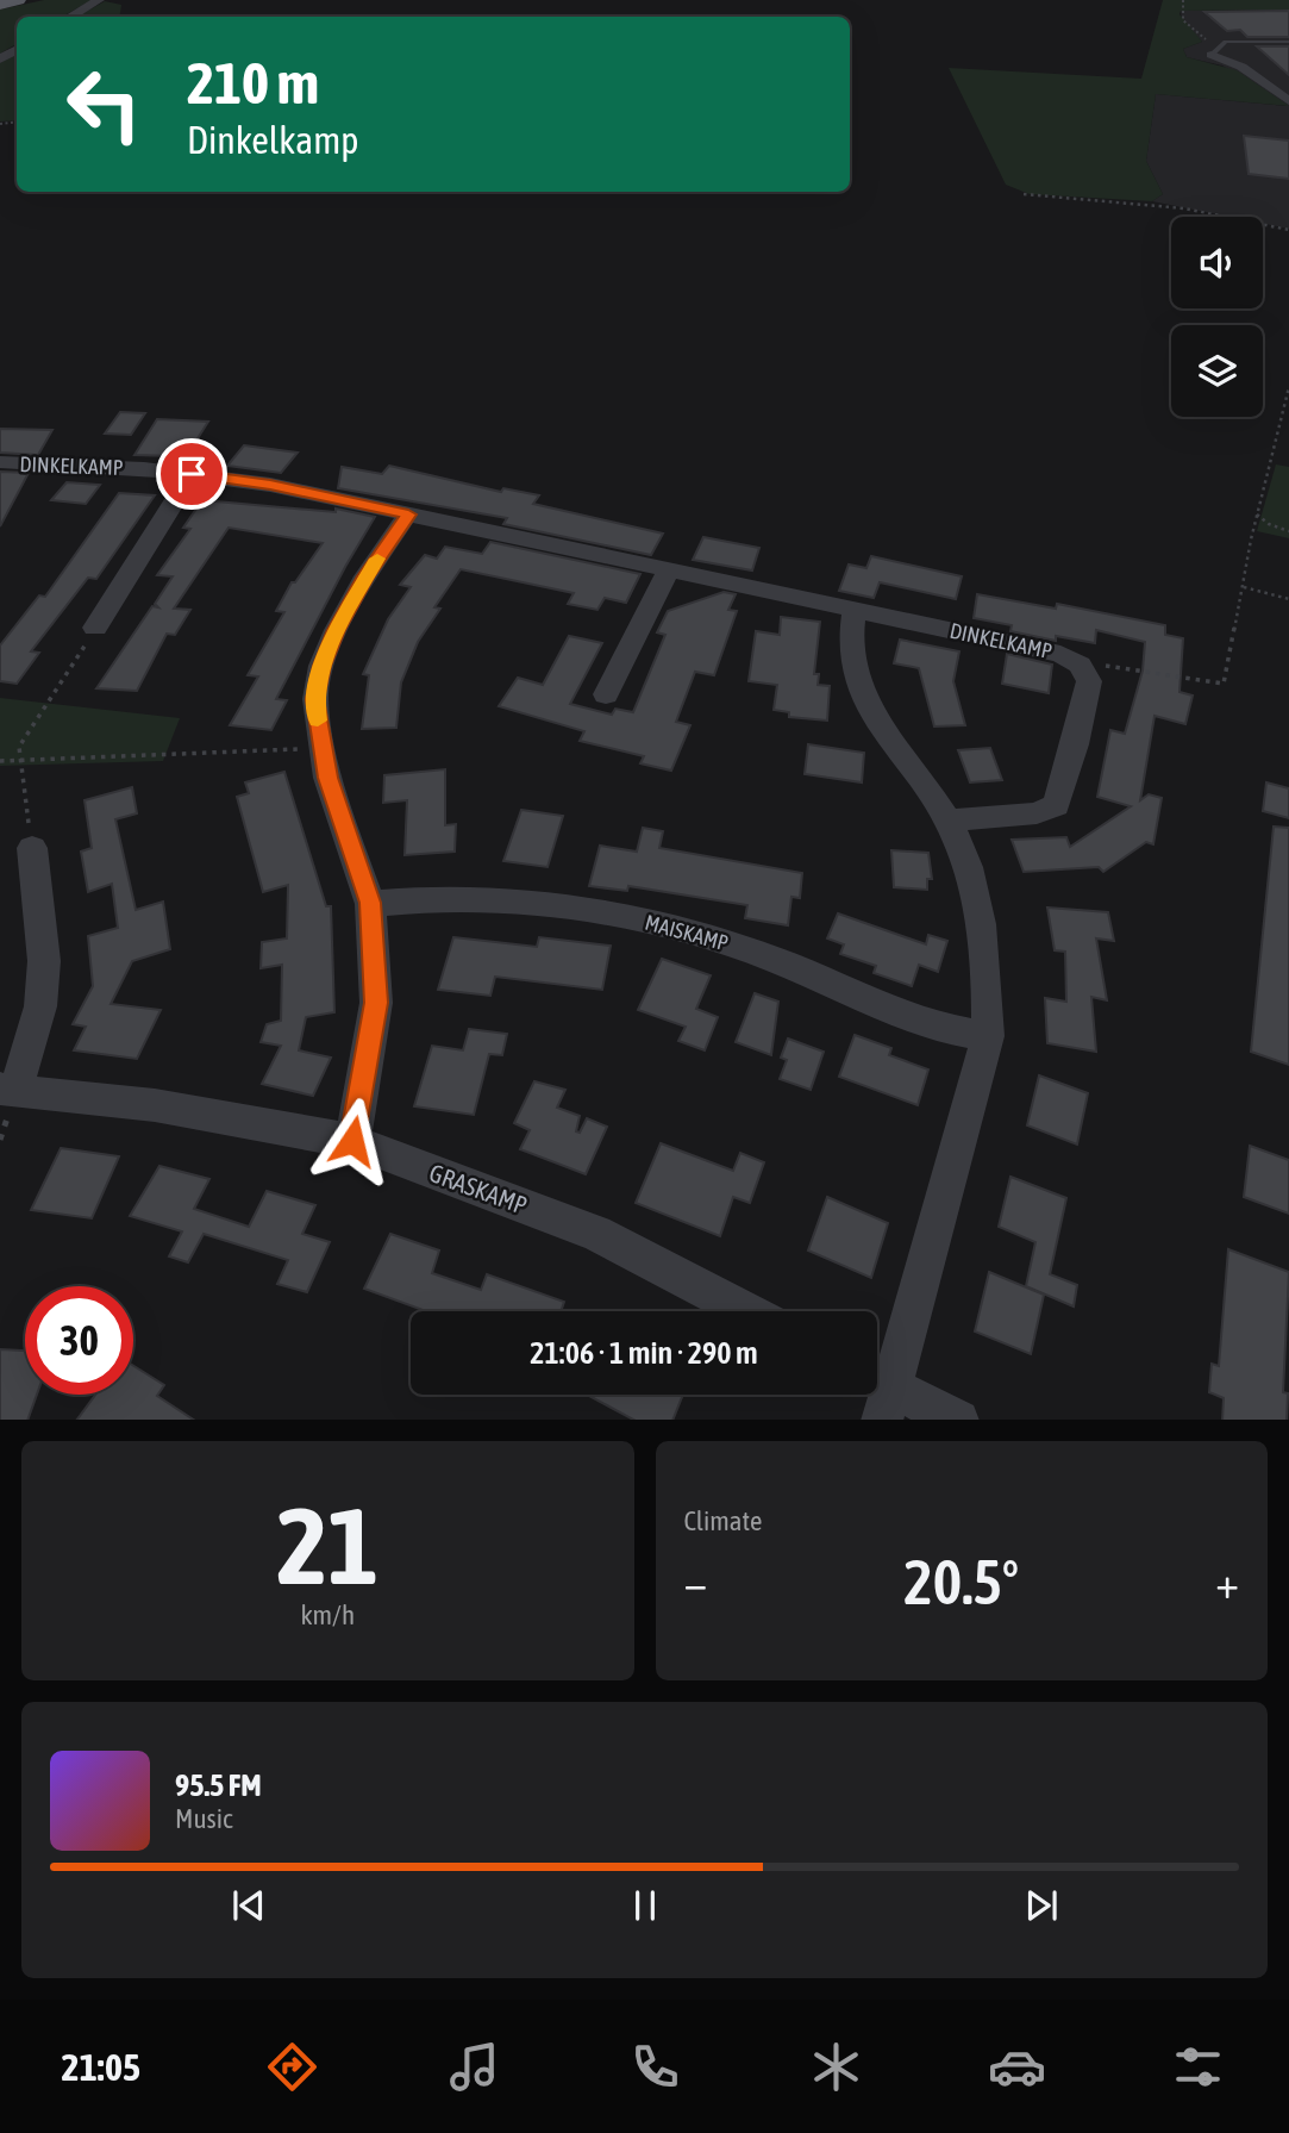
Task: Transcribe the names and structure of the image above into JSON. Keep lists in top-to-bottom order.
{
  "streets": {
    "street": ["DINKELKAMP", "MAISKAMP", "GRASKAMP"]
  },
  "page": {
    "turn": ["210 m", "Dinkelkamp"],
    "limit": "30",
    "trip": "21:06 · 1 min · 290 m",
    "tile": [
      ["21", "km/h"],
      "Climate"
    ],
    "heat": ["−", "20.5°", "+"],
    "song": ["95.5 FM", "Music"],
    "tabs": "21:05"
  }
}
